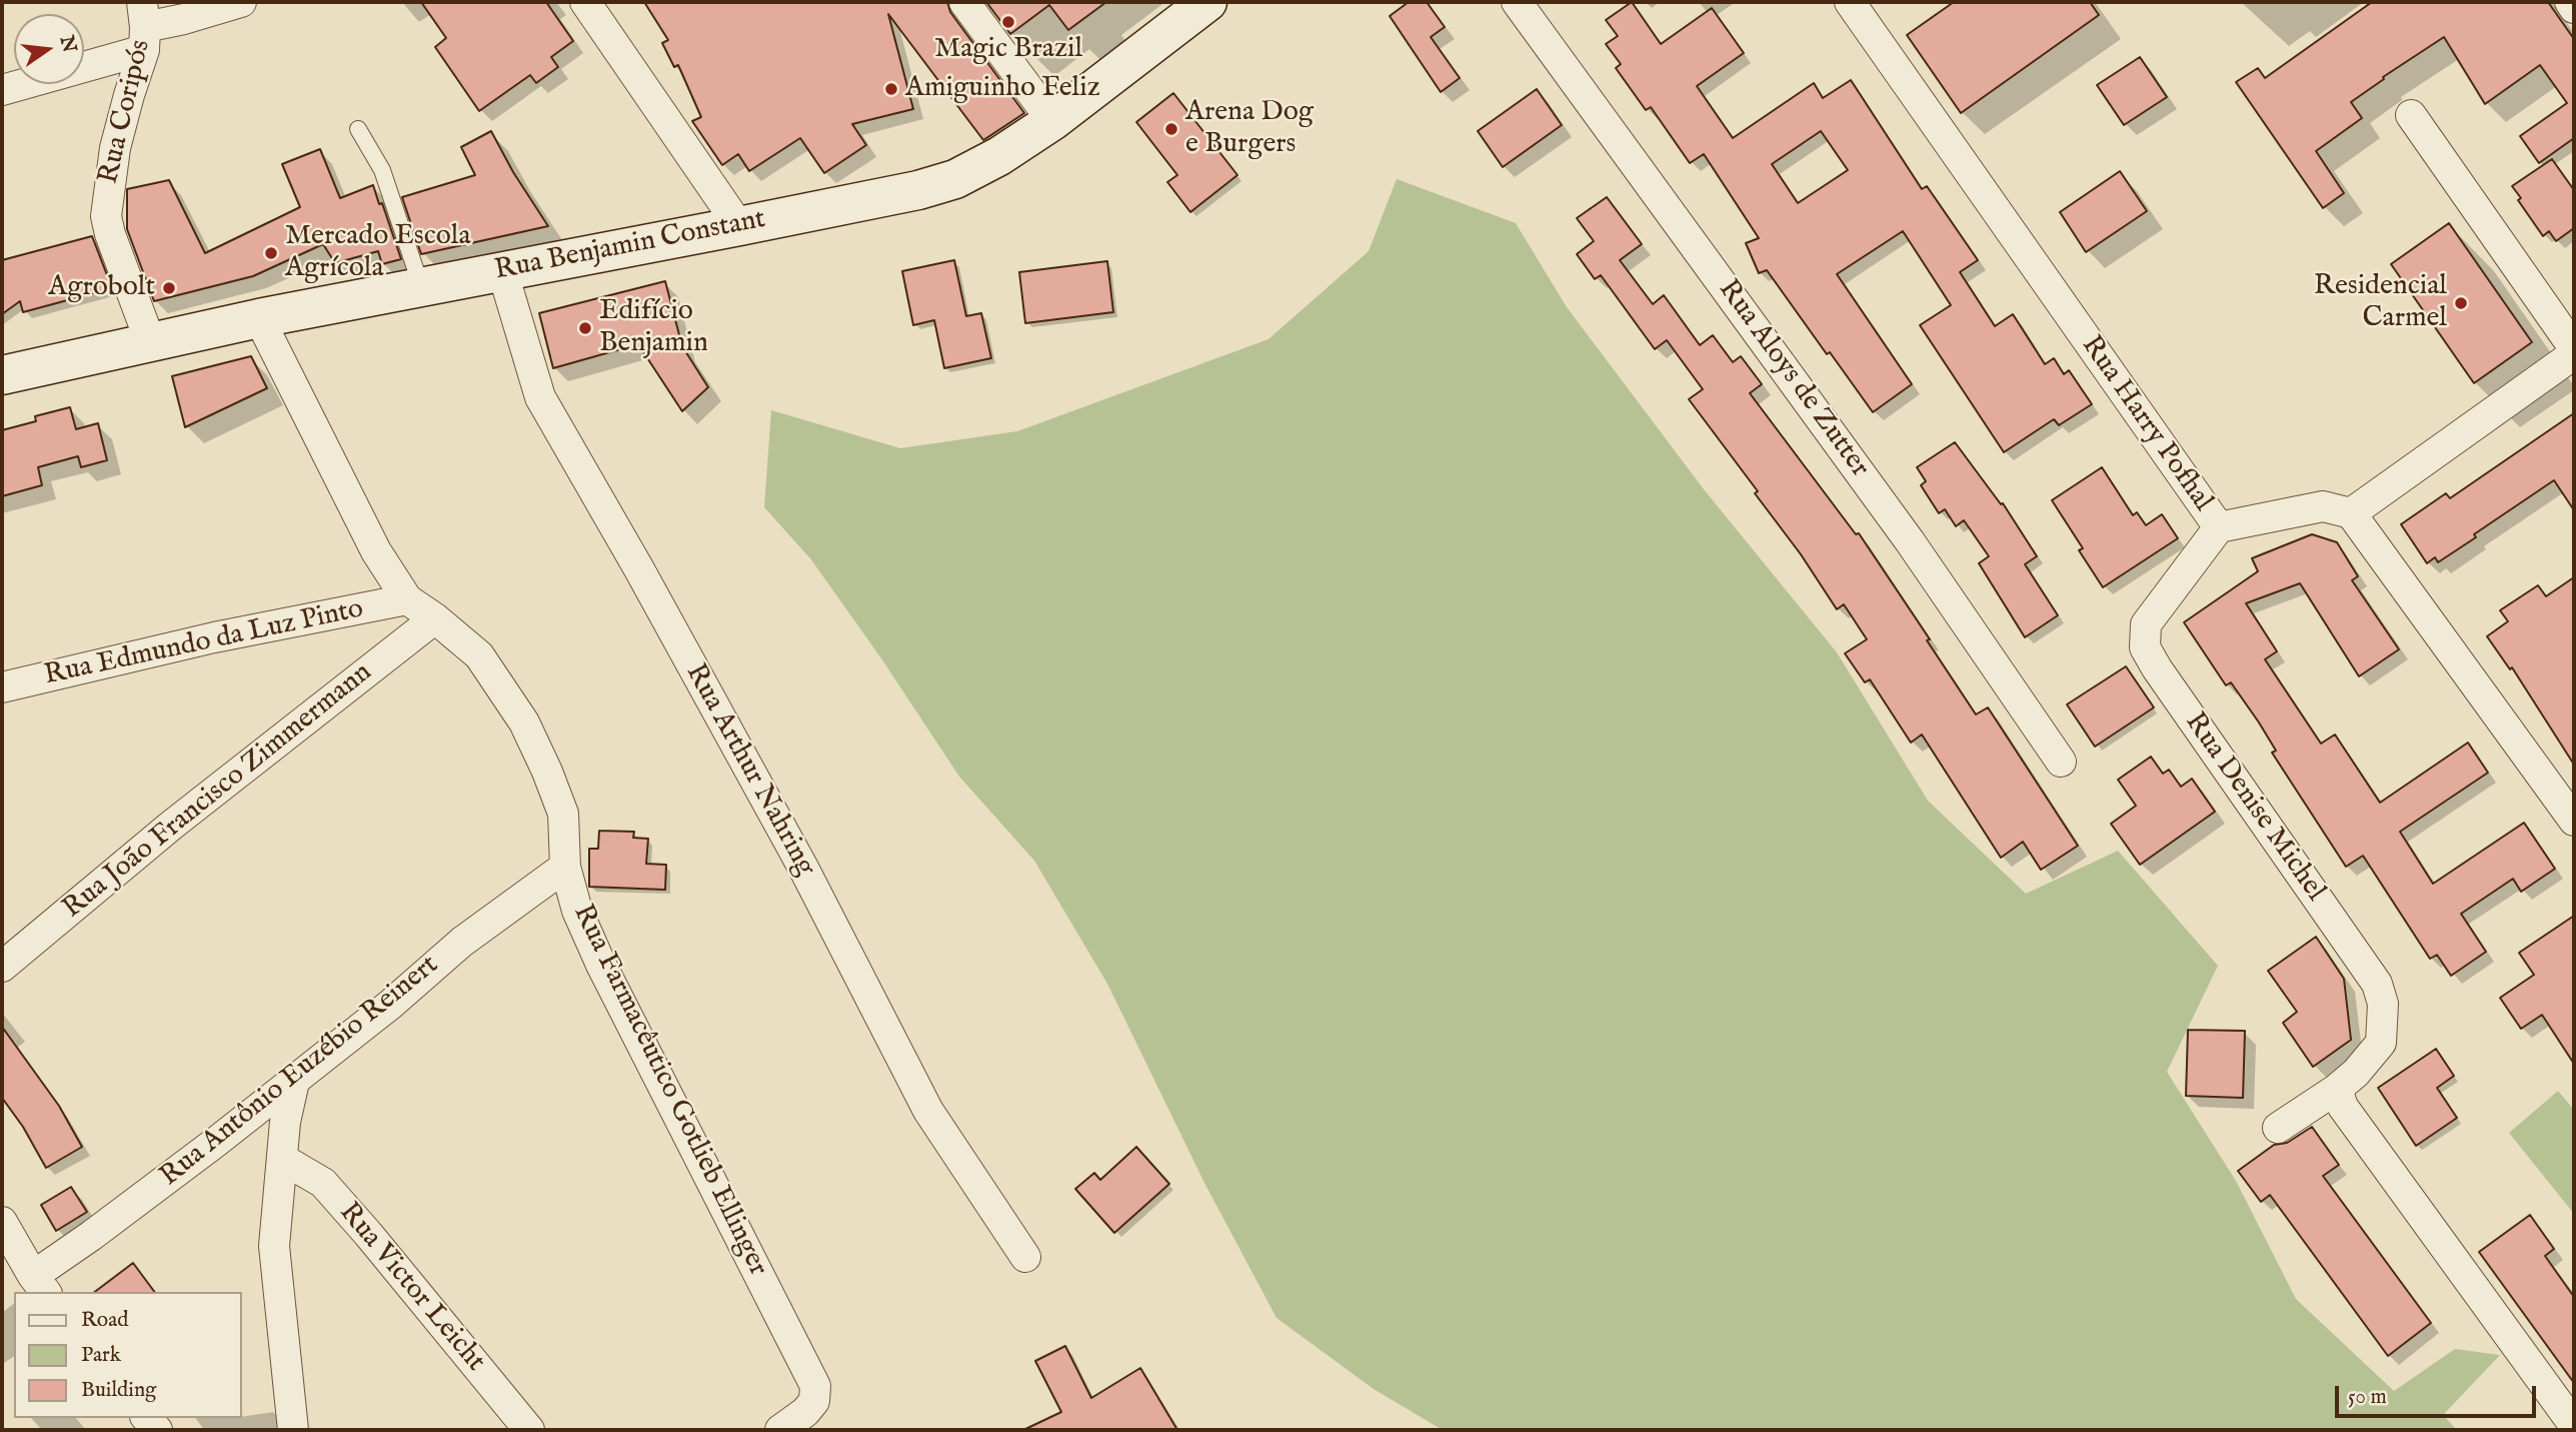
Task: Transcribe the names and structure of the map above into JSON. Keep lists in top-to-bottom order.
{
  "streets": {
    "main road": ["Rua Benjamin Constant"],
    "street": [
      "Rua Coripós",
      "Rua Aloys de Zutter",
      "Rua Harry Pofhal",
      "Rua Edmundo da Luz Pinto",
      "Rua Arthur Nahring",
      "Rua João Francisco Zimmermann",
      "Rua Denise Michel",
      "Rua Antônio Euzébio Reinert",
      "Rua Farmacêutico Gotlieb Ellinger",
      "Rua Victor Leicht"
    ]
  },
  "crossings": [
    ["Rua Coripós", "Rua Benjamin Constant"],
    ["Rua Benjamin Constant", "Rua Arthur Nahring"],
    ["Rua Benjamin Constant", "Rua Farmacêutico Gotlieb Ellinger"],
    ["Rua Harry Pofhal", "Rua Denise Michel"],
    ["Rua Edmundo da Luz Pinto", "Rua Farmacêutico Gotlieb Ellinger"],
    ["Rua João Francisco Zimmermann", "Rua Farmacêutico Gotlieb Ellinger"],
    ["Rua Antônio Euzébio Reinert", "Rua Farmacêutico Gotlieb Ellinger"]
  ],
  "places": [
    "Magic Brazil",
    "Amiguinho Feliz",
    "Arena Dog e Burgers",
    "Mercado Escola Agrícola",
    "Agrobolt",
    "Residencial Carmel",
    "Edifício Benjamin"
  ],
  "legend": ["Road", "Park", "Building"],
  "scale_bar": "50 m",
  "north": "right"
}
